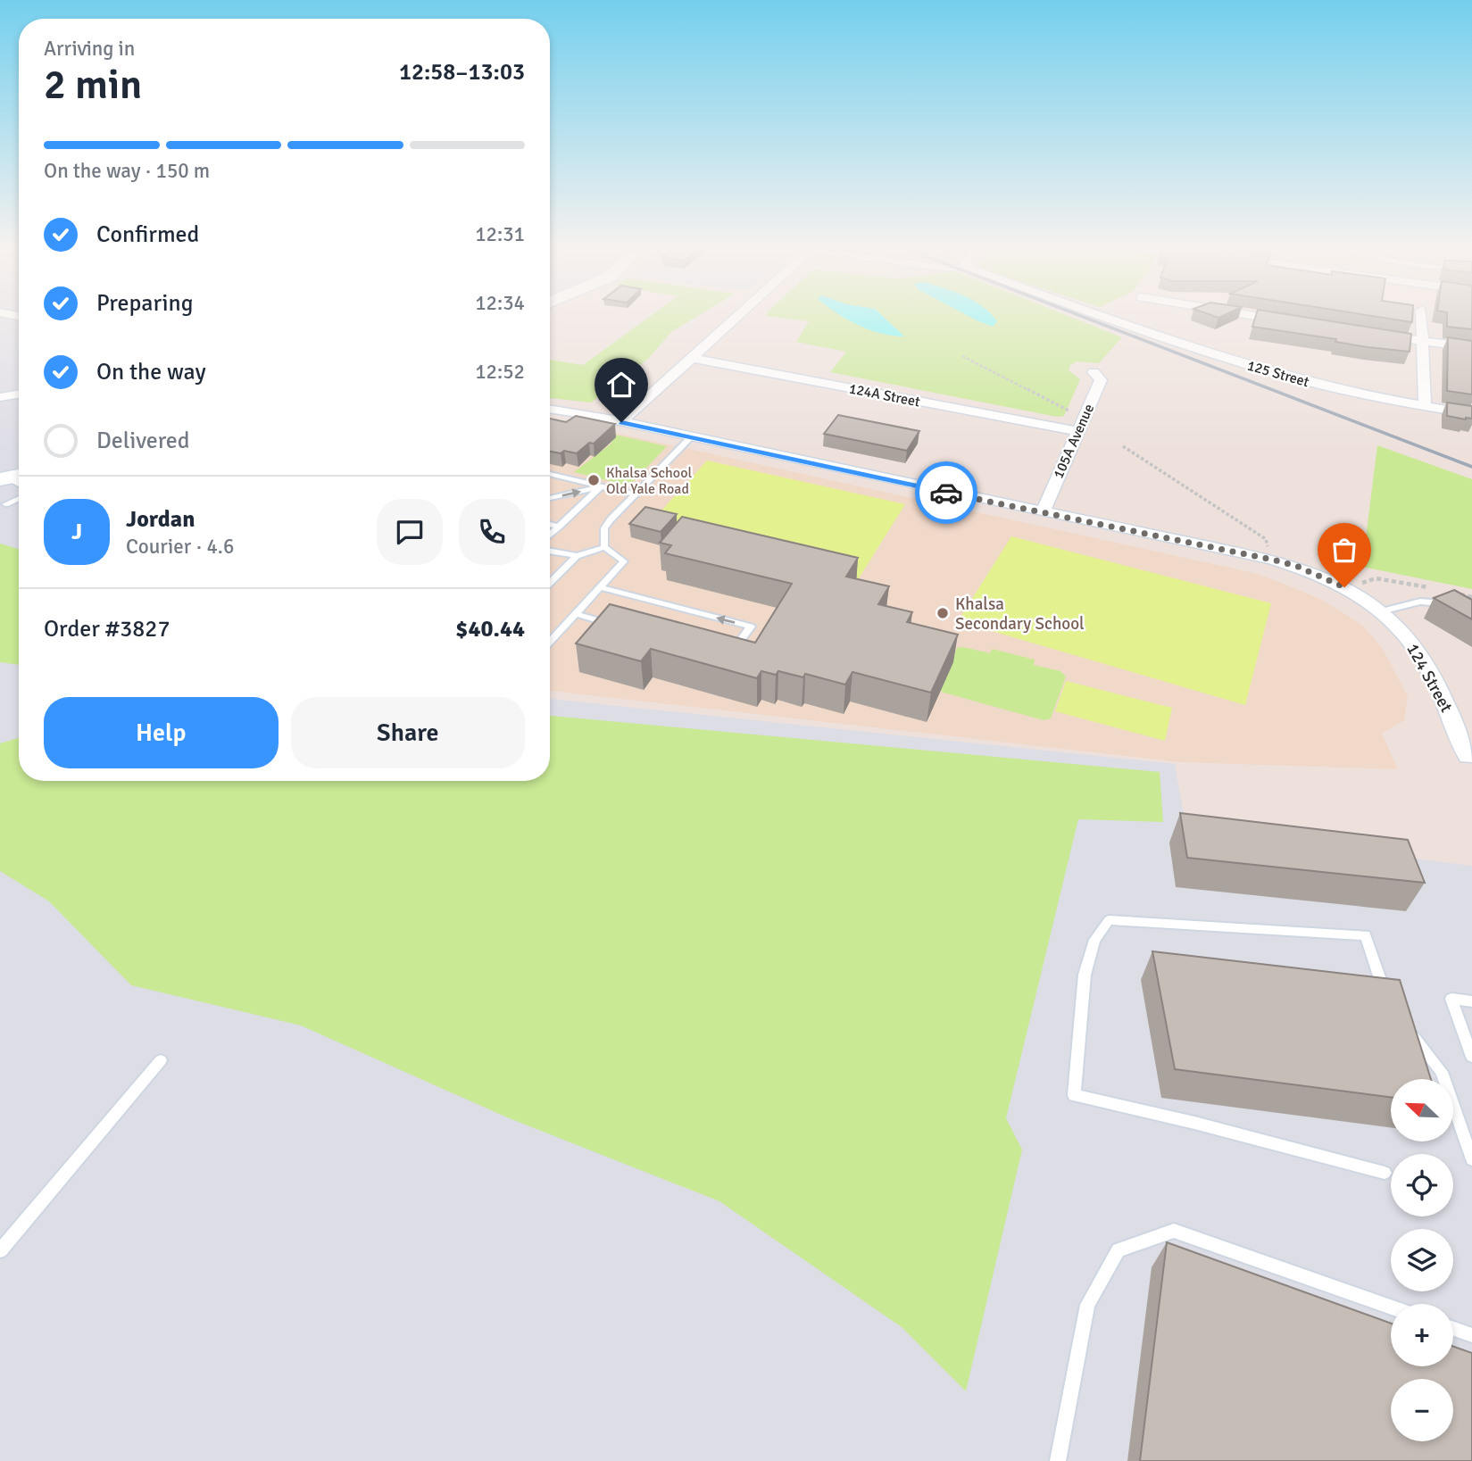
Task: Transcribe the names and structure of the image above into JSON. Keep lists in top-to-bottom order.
{
  "streets": {
    "street": [
      "125 Street",
      "124A Street",
      "105A Avenue",
      "124 Street"
    ]
  },
  "crossings": [
    ["124A Street", "105A Avenue"],
    ["105A Avenue", "124 Street"]
  ],
  "places": ["Khalsa School Old Yale Road", "Khalsa Secondary School"],
  "north": "top left",
  "page": {
    "heading": ["2 min", "Arriving in", "12:58–13:03"],
    "panel": [
      "Jordan",
      "Courier · 4.6",
      "Order #3827",
      "$40.44"
    ],
    "bar": "On the way · 150 m",
    "list": [
      ["Confirmed", "12:31"],
      ["Preparing", "12:34"],
      ["On the way", "12:52"],
      "Delivered"
    ],
    "round": "J",
    "buttons": ["Help", "Share"],
    "map_buttons": ["+", "−"]
  }
}
